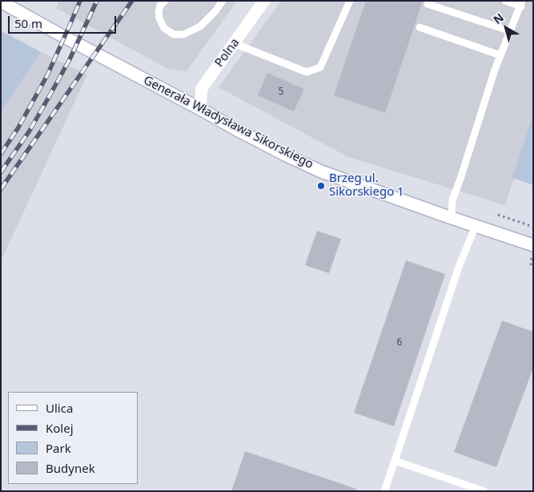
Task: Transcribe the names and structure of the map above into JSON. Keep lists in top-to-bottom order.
{
  "streets": {
    "main road": ["Polna", "Generała Władysława Sikorskiego"]
  },
  "crossings": [
    ["Polna", "Generała Władysława Sikorskiego"]
  ],
  "places": ["Brzeg ul. Sikorskiego 1"],
  "house_numbers": ["5", "6"],
  "legend": [
    "Ulica",
    "Kolej",
    "Park",
    "Budynek"
  ],
  "scale_bar": "50 m",
  "north": "top left"
}
